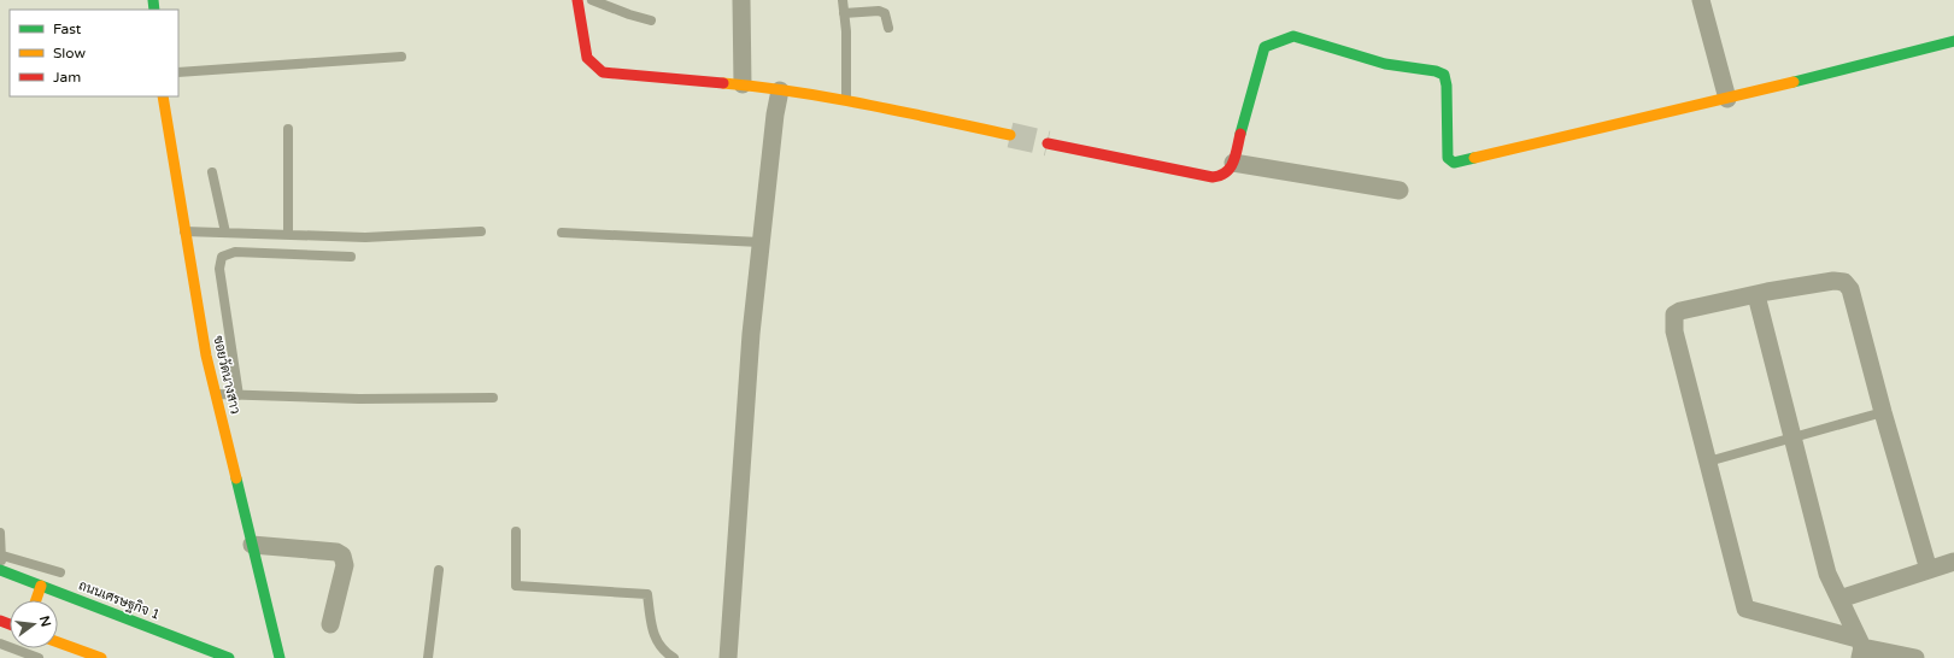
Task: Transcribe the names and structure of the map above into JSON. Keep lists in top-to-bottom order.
{
  "streets": {
    "street": ["ซอยวัดนางสาว", "ถนนเศรษฐกิจ 1"]
  },
  "legend": ["Fast", "Slow", "Jam"],
  "north": "right"
}
